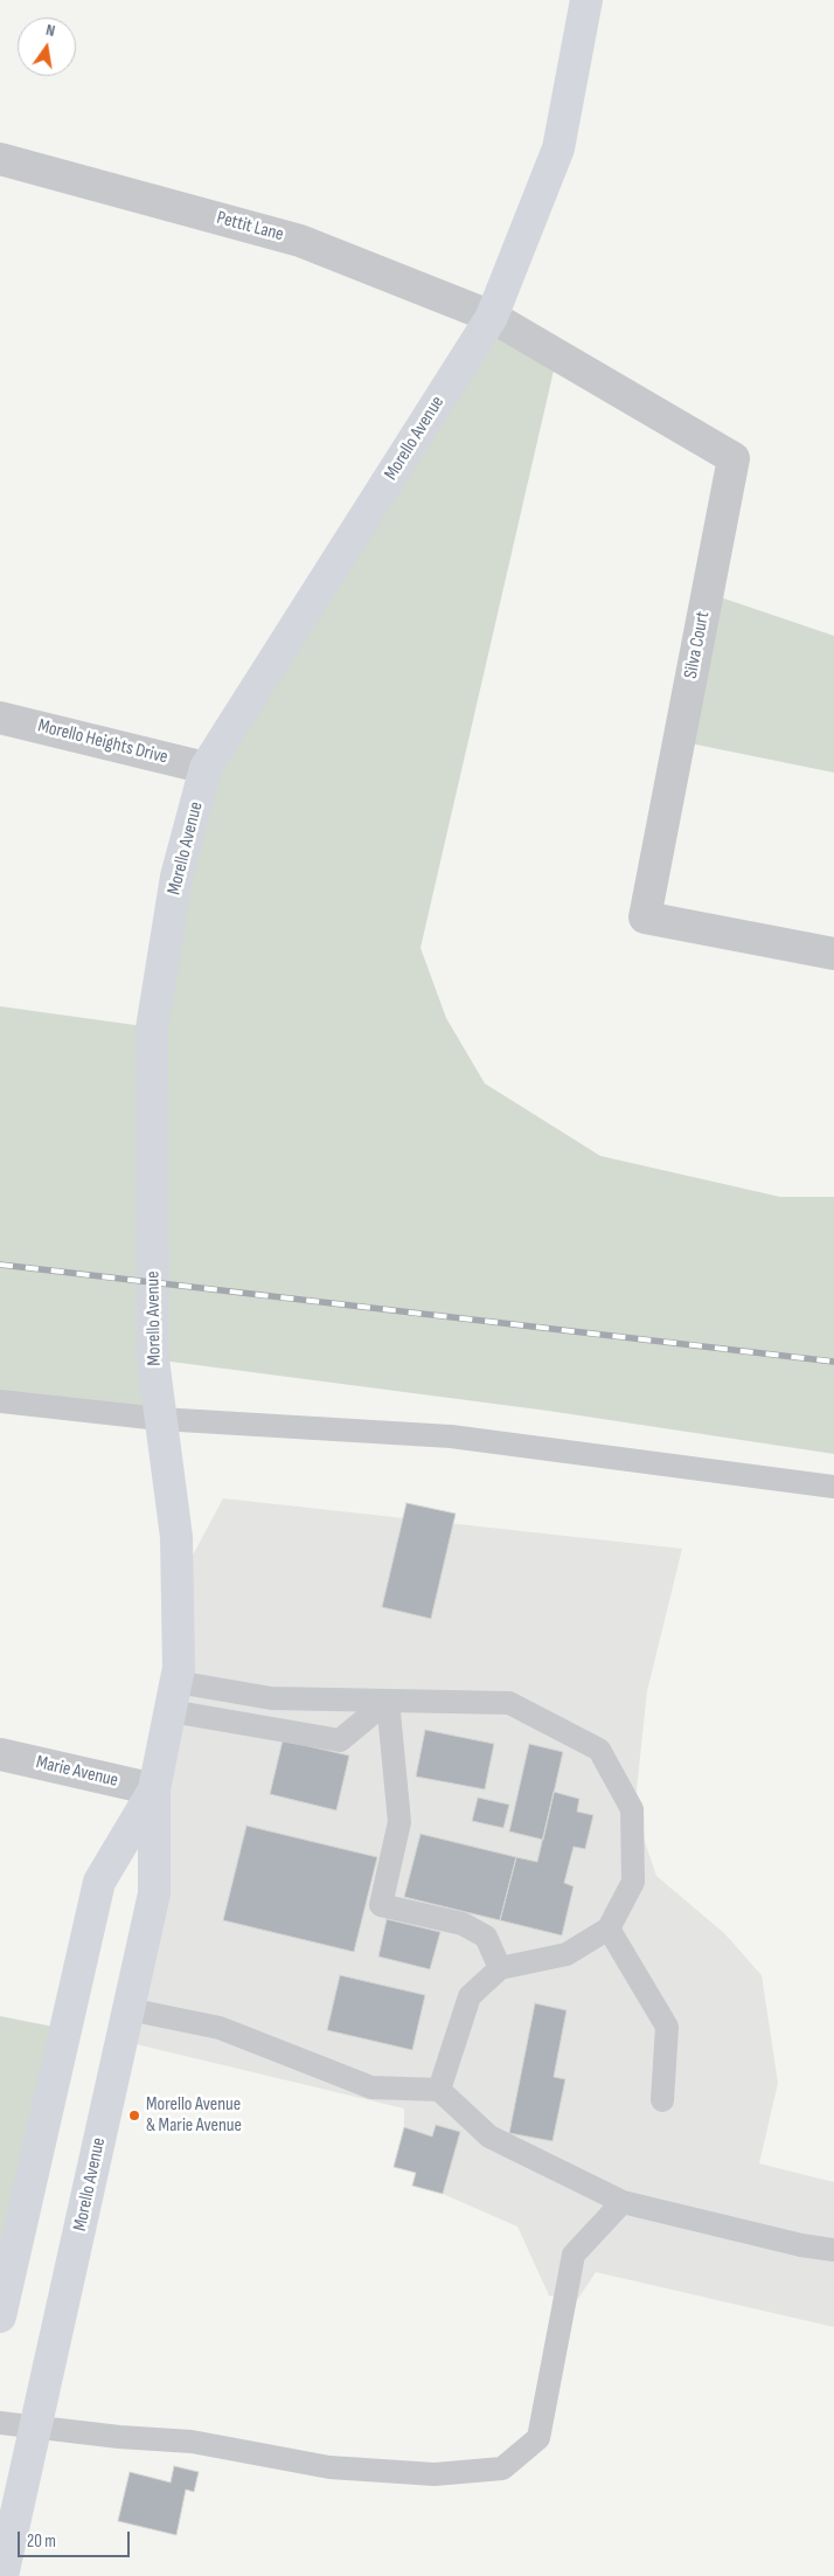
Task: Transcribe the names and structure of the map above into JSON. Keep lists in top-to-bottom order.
{
  "streets": {
    "street": [
      "Pettit Lane",
      "Morello Avenue",
      "Silva Court",
      "Morello Heights Drive",
      "Marie Avenue"
    ]
  },
  "crossings": [
    ["Pettit Lane", "Morello Avenue"],
    ["Pettit Lane", "Silva Court"],
    ["Morello Avenue", "Silva Court"],
    ["Morello Avenue", "Morello Heights Drive"],
    ["Morello Avenue", "Marie Avenue"]
  ],
  "places": ["Morello Avenue & Marie Avenue"],
  "scale_bar": "20 m",
  "north": "top"
}
